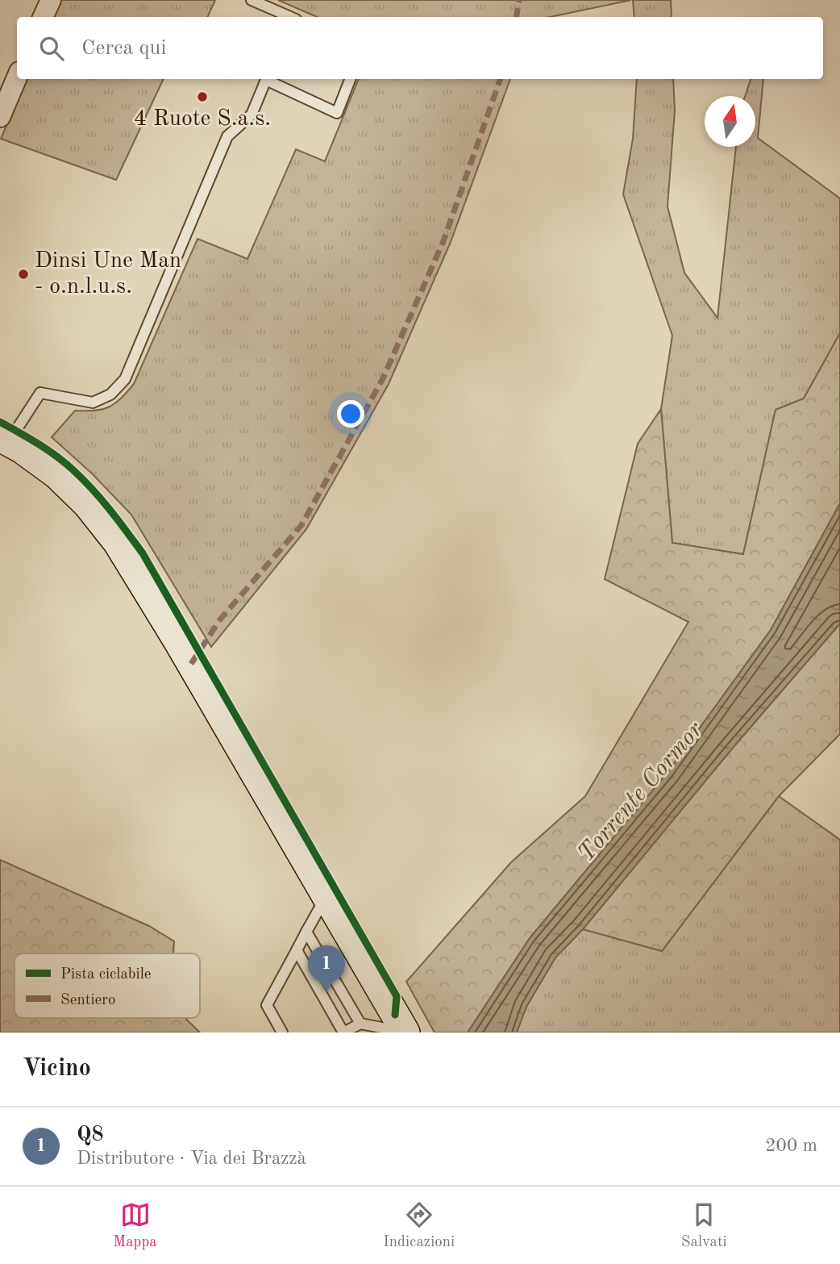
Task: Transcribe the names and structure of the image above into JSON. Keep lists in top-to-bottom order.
{
  "water": ["Torrente Cormor"],
  "places": ["4 Ruote S.a.s.", "Dinsi Une Man - o.n.l.u.s."],
  "legend": ["Pista ciclabile", "Sentiero"],
  "north": "top",
  "page": {
    "search": "Cerca qui",
    "pins": "1",
    "heading": "Vicino",
    "list": [
      {
        "mark": "1",
        "name": "Q8",
        "note": "Distributore · Via dei Brazzà",
        "value": "200 m"
      }
    ],
    "nav": ["Mappa", "Indicazioni", "Salvati"]
  }
}
